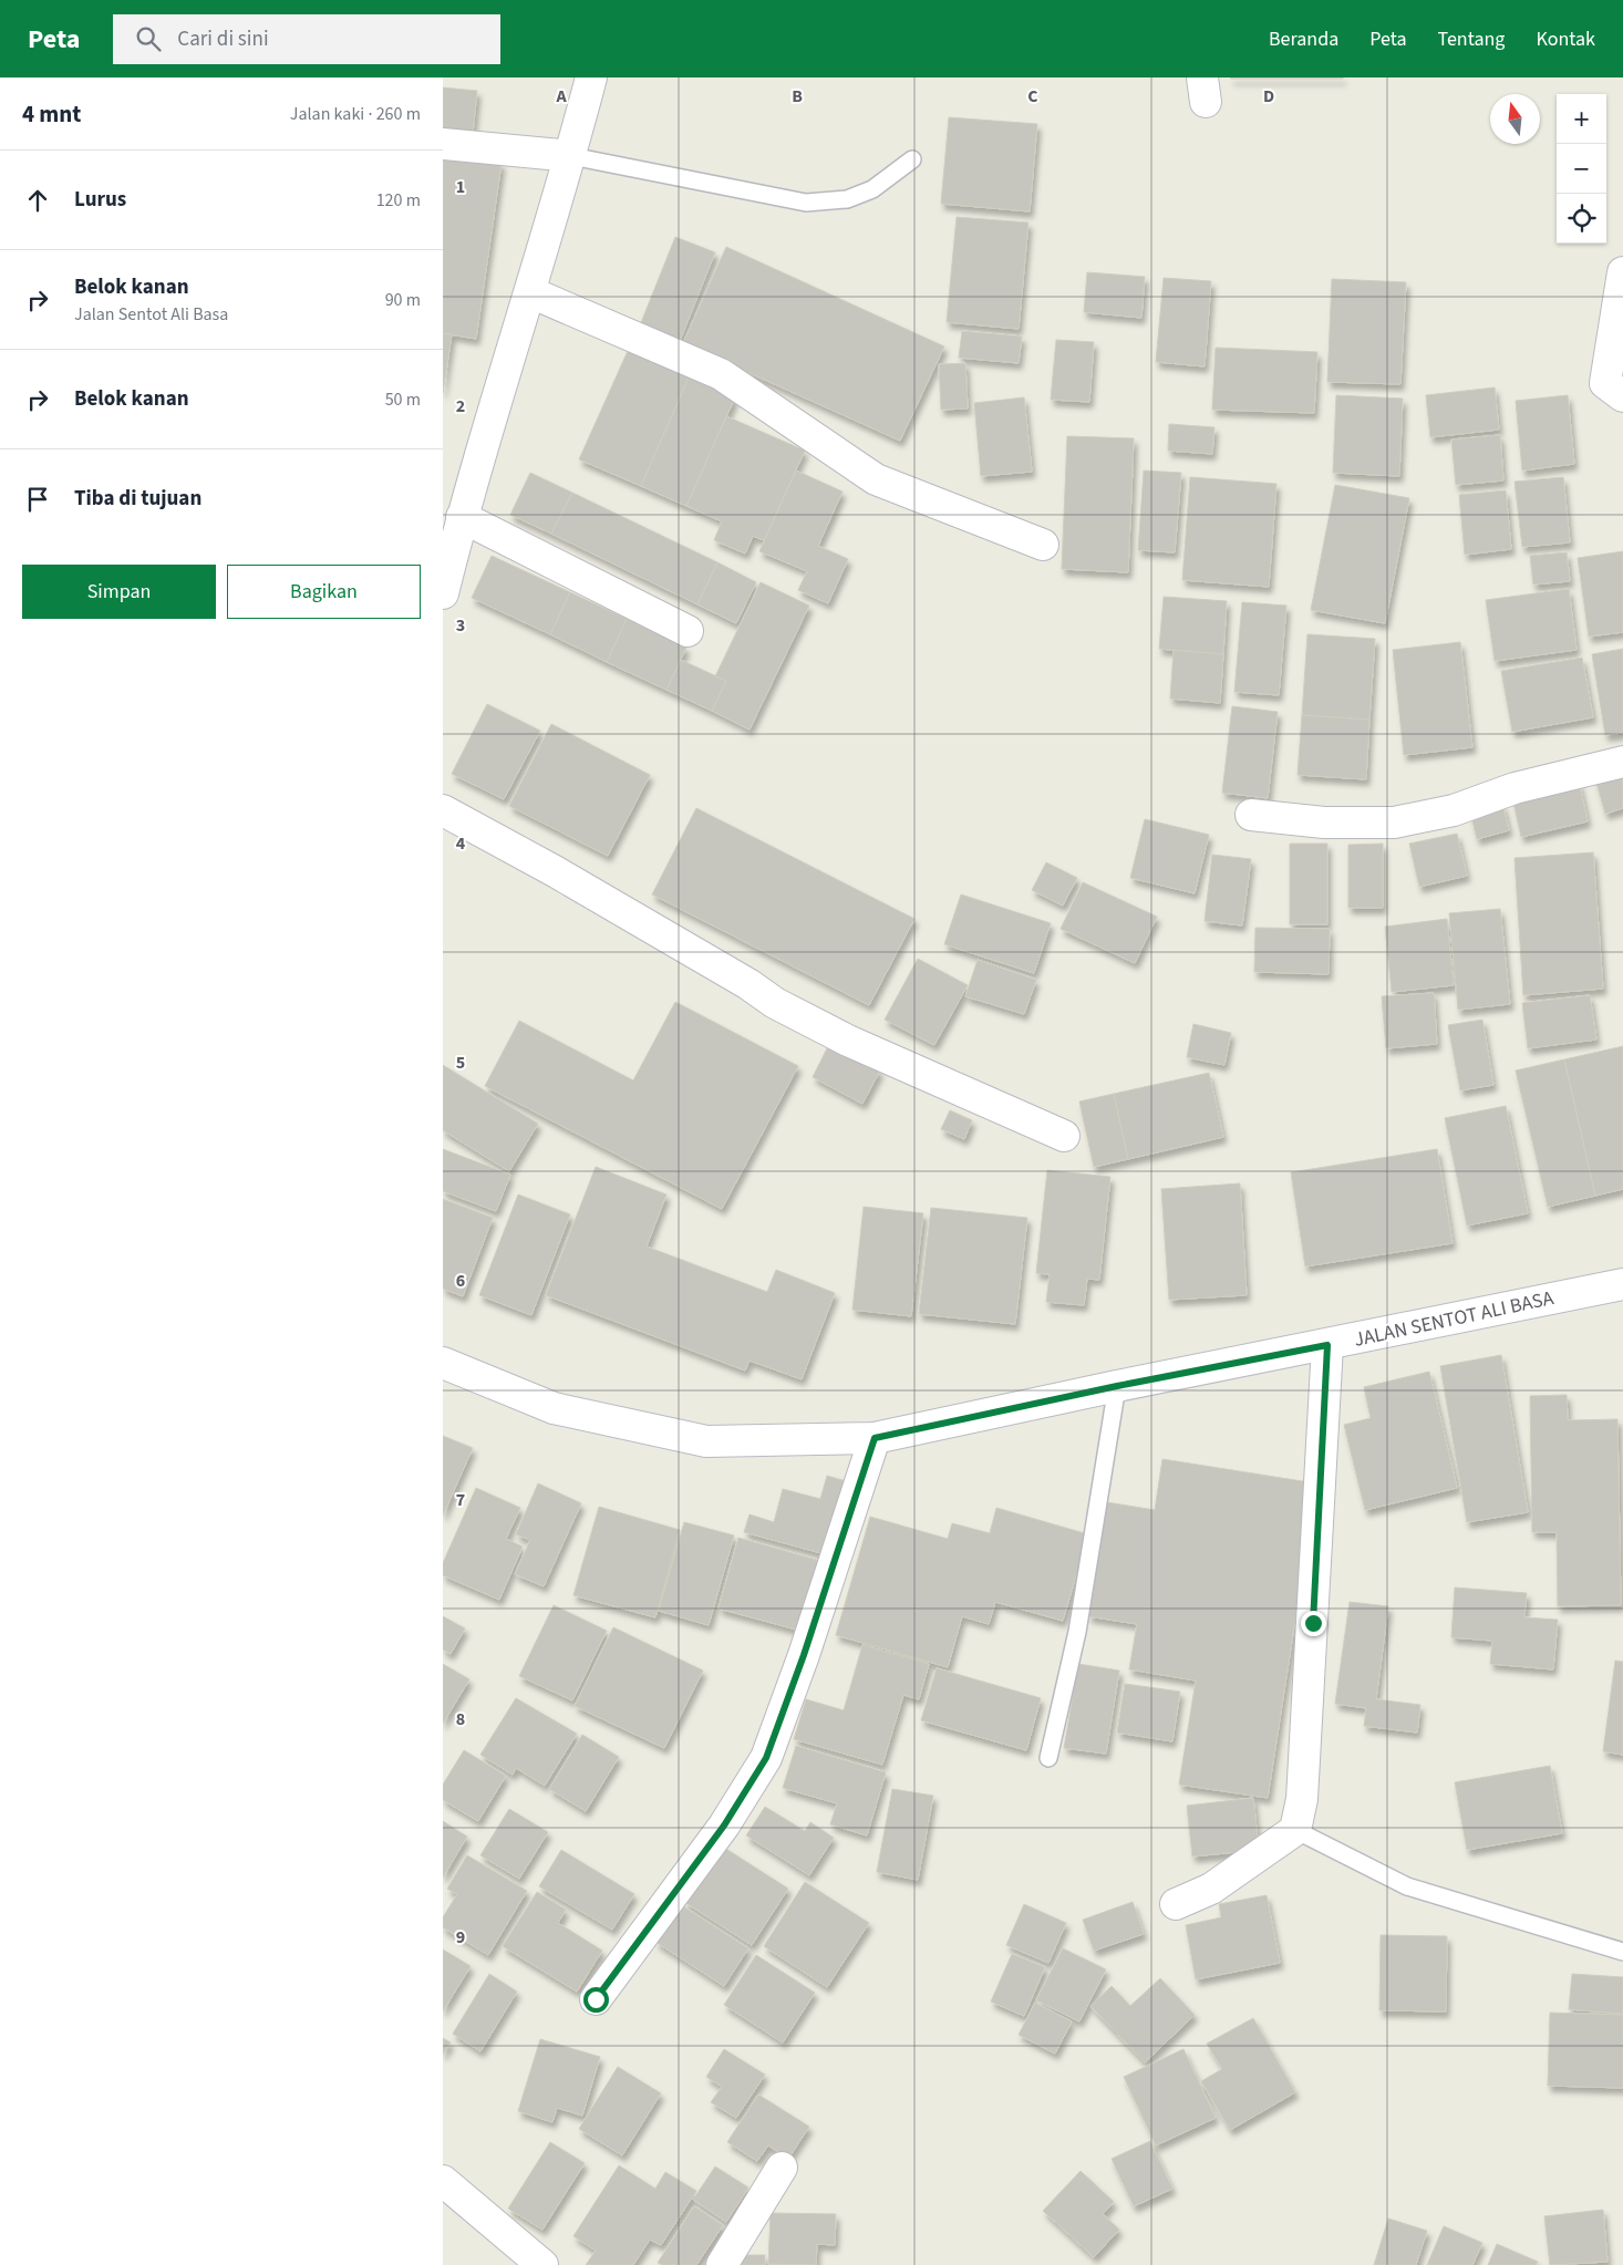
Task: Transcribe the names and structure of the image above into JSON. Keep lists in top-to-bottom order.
{
  "streets": {
    "street": ["JALAN SENTOT ALI BASA"]
  },
  "north": "top",
  "page": {
    "header": "Peta",
    "search": "Cari di sini",
    "nav": [
      "Beranda",
      "Peta",
      "Tentang",
      "Kontak"
    ],
    "heading": ["4 mnt", "Jalan kaki · 260 m"],
    "map_buttons": ["+", "−"],
    "list": [
      ["Lurus", "120 m"],
      ["Belok kanan", "Jalan Sentot Ali Basa", "90 m"],
      ["Belok kanan", "50 m"],
      "Tiba di tujuan"
    ],
    "buttons": ["Simpan", "Bagikan"]
  },
  "grid": {
    "columns": [
      "A",
      "B",
      "C",
      "D"
    ],
    "rows": [
      "1",
      "2",
      "3",
      "4",
      "5",
      "6",
      "7",
      "8",
      "9"
    ]
  }
}
